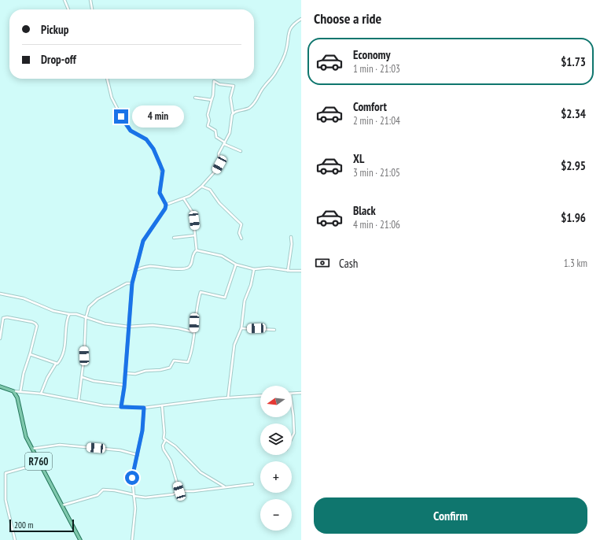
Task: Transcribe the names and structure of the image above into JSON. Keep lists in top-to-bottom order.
{
  "streets": {
    "main road": ["R760"]
  },
  "scale_bar": "200 m",
  "north": "left",
  "page": {
    "heading": "Choose a ride",
    "banner": ["Pickup", "Drop-off"],
    "list": [
      {
        "name": "Economy",
        "note": "1 min · 21:03",
        "value": "$1.73"
      },
      {
        "name": "Comfort",
        "note": "2 min · 21:04",
        "value": "$2.34"
      },
      {
        "name": "XL",
        "note": "3 min · 21:05",
        "value": "$2.95"
      },
      {
        "name": "Black",
        "note": "4 min · 21:06",
        "value": "$1.96"
      }
    ],
    "bubble": "4 min",
    "pay": ["Cash", "1.3 km"],
    "map_buttons": ["+", "−"],
    "buttons": "Confirm",
    "scale": "200 m"
  }
}
